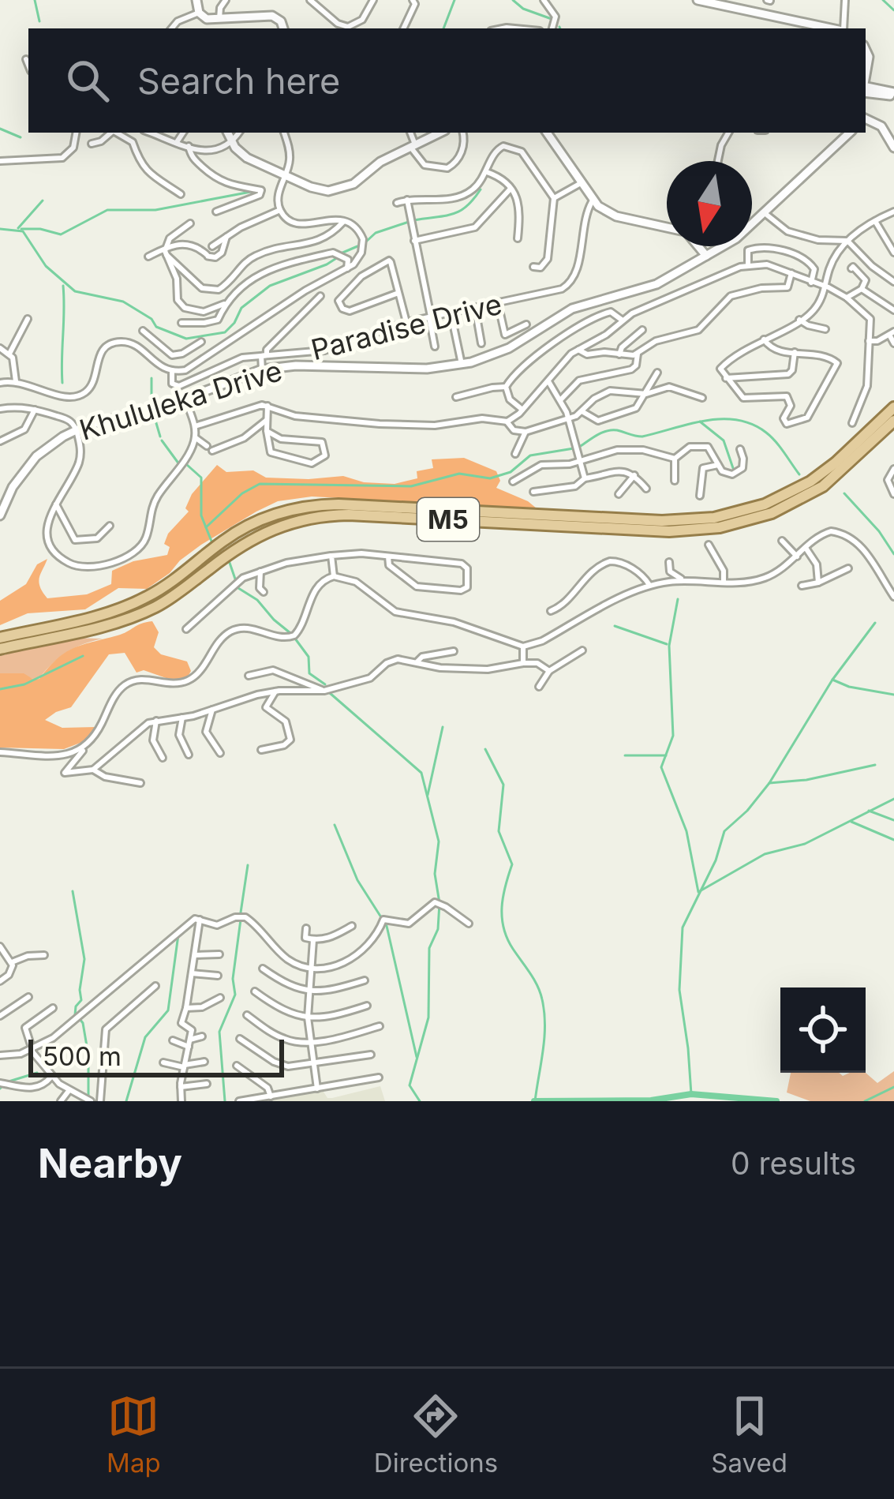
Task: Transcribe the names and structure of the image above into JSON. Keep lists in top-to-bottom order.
{
  "streets": {
    "main road": ["M5"],
    "street": ["Paradise Drive", "Khululeka Drive"]
  },
  "scale_bar": "500 m",
  "north": "bottom",
  "page": {
    "search": "Search here",
    "scale": "500 m",
    "heading": ["Nearby", "0 results"],
    "nav": ["Map", "Directions", "Saved"]
  }
}
